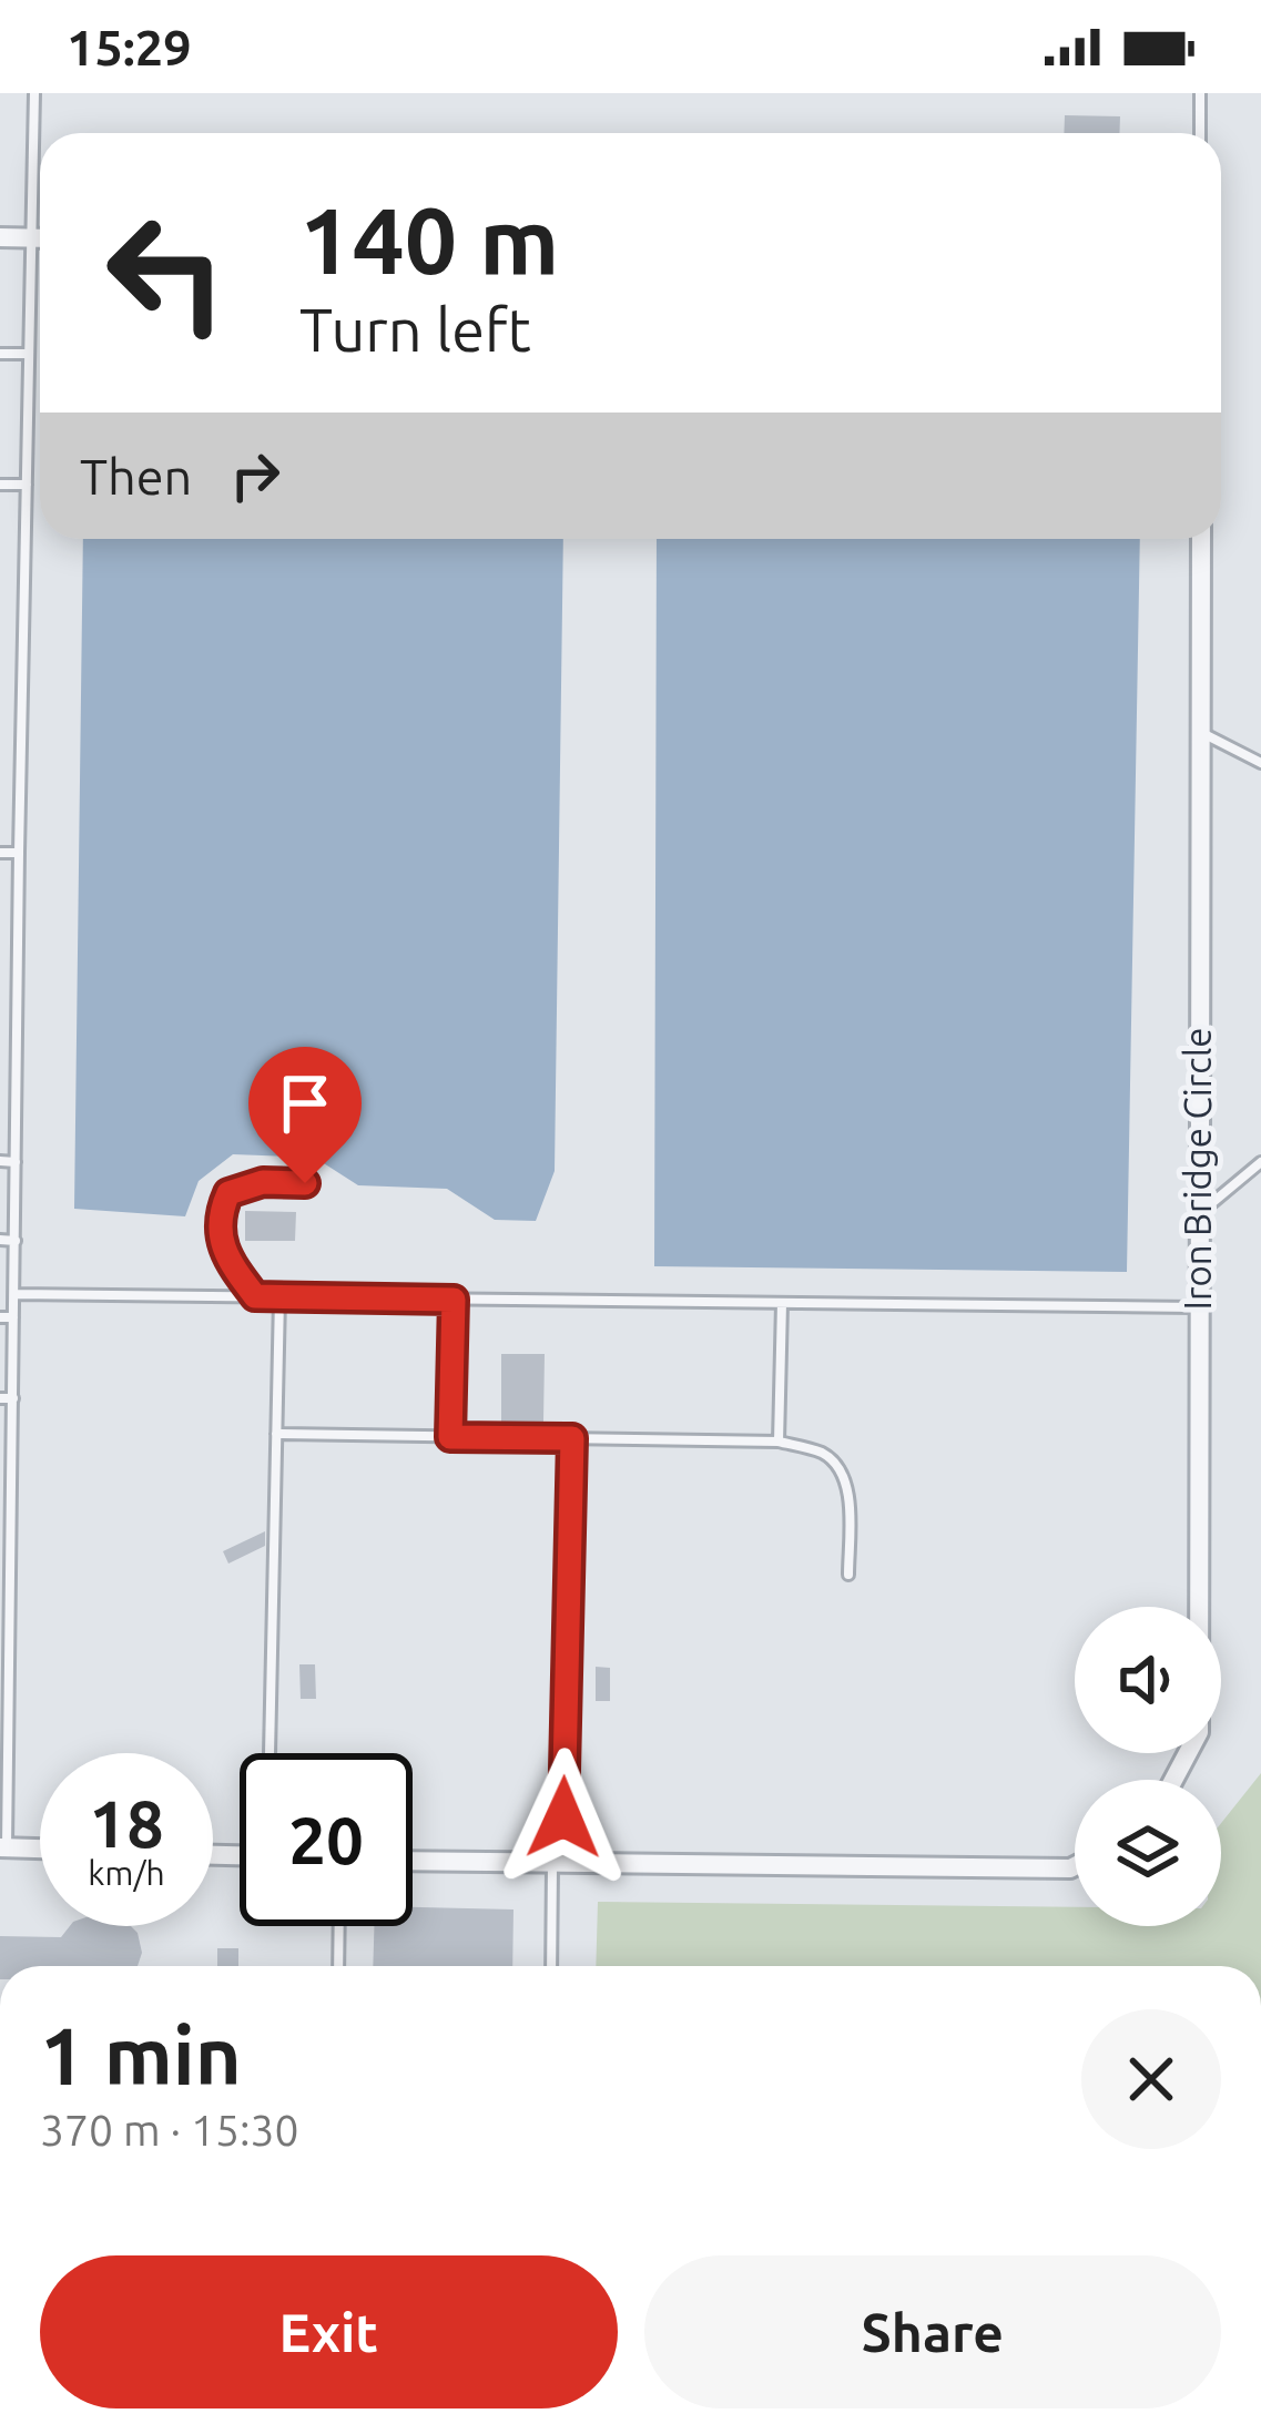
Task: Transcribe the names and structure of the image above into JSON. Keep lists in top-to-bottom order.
{
  "streets": {
    "street": ["Iron Bridge Circle"]
  },
  "page": {
    "status": "15:29",
    "turn": ["140 m", "Turn left"],
    "then": "Then",
    "speed": "18 km/h",
    "limit": "20",
    "heading": ["1 min", "370 m · 15:30"],
    "buttons": ["Exit", "Share"]
  }
}
